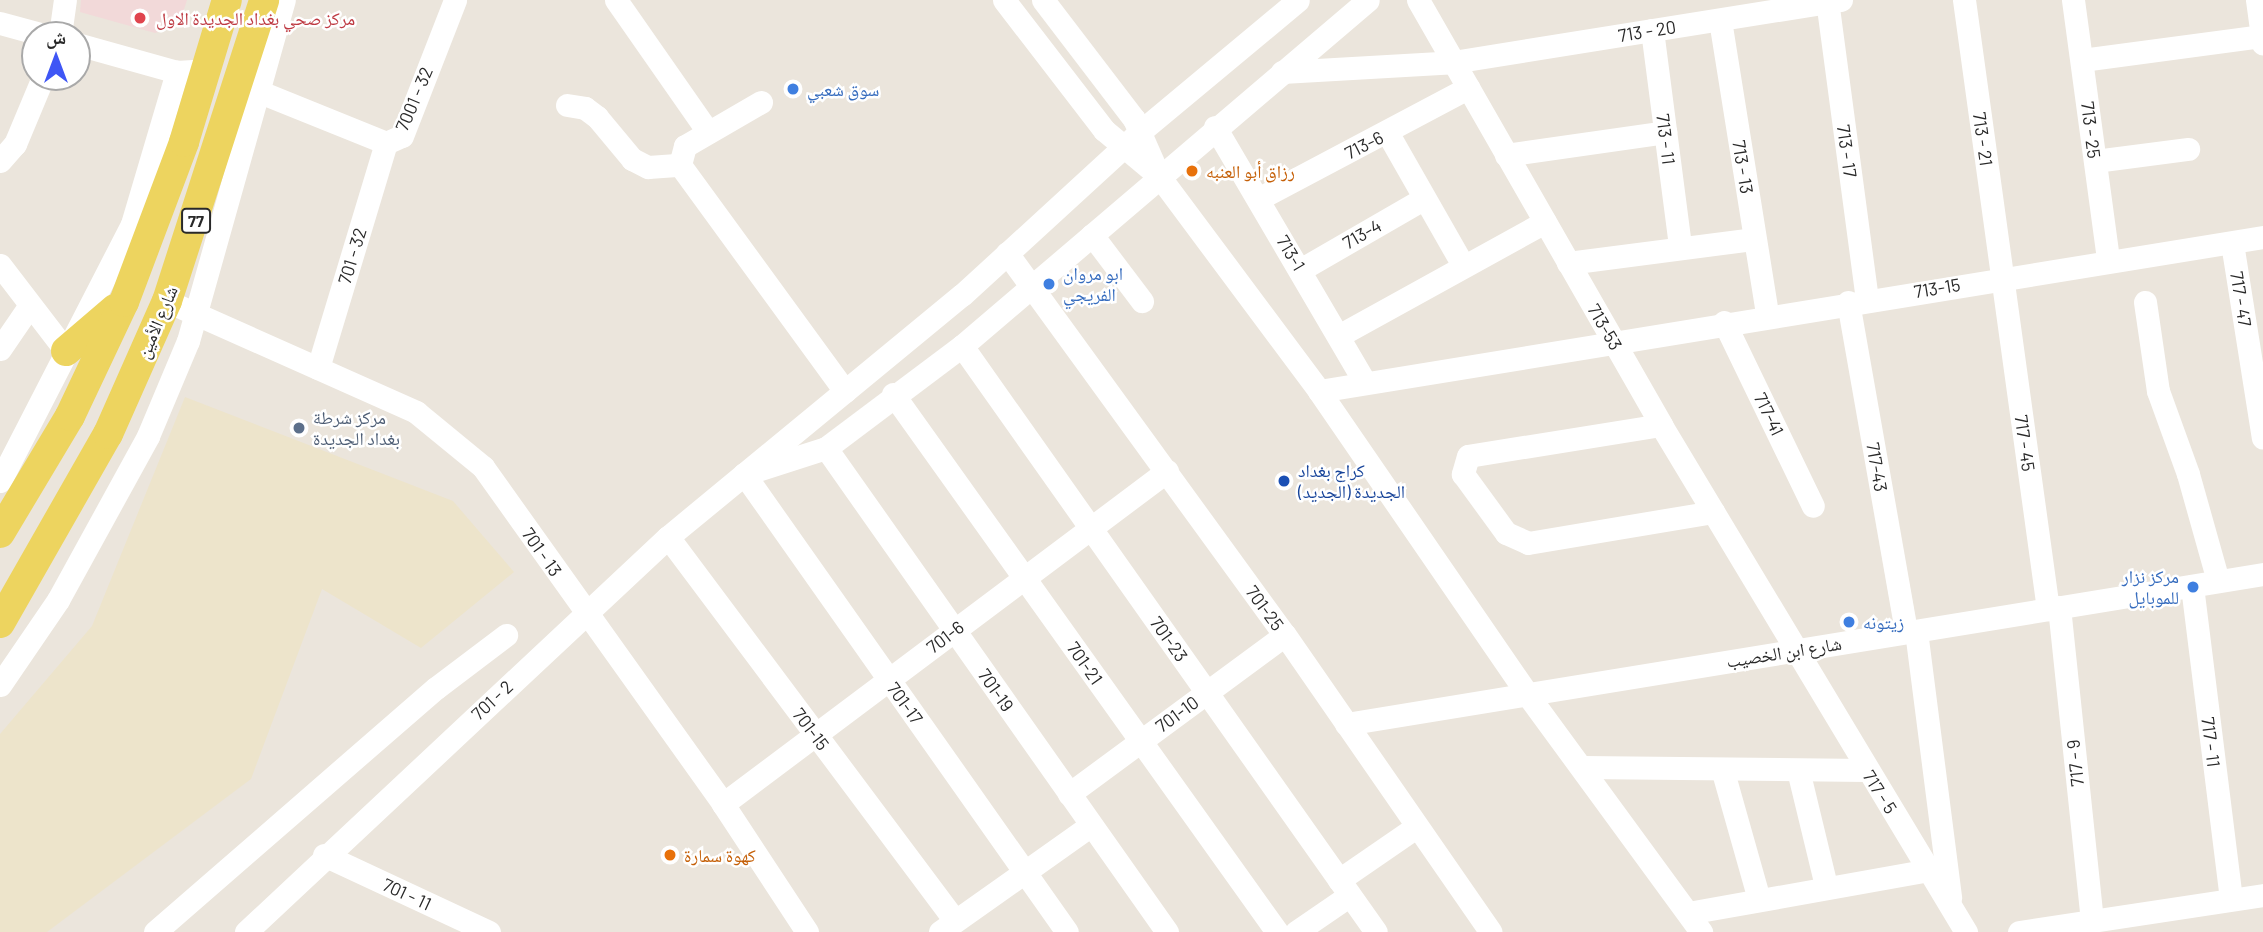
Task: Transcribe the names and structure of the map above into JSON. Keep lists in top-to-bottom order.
{
  "streets": {
    "main road": ["77", "شارع الأمين"],
    "street": [
      "713 - 20",
      "7001 - 32",
      "713 - 25",
      "713 - 11",
      "713 - 21",
      "713-6",
      "713 - 17",
      "713 - 13",
      "713-4",
      "713-1",
      "701 - 32",
      "713-15",
      "717 - 47",
      "713-53",
      "717-41",
      "717 - 45",
      "717-43",
      "701 - 13",
      "701-25",
      "701-6",
      "701-23",
      "شارع ابن الخصيب",
      "701-21",
      "701-19",
      "701 - 2",
      "701-17",
      "701-10",
      "701-15",
      "717 - 11",
      "717 - 9",
      "717 - 5",
      "701 - 11"
    ]
  },
  "crossings": [
    ["713 - 20", "713 - 11"],
    ["713 - 20", "713 - 17"],
    ["713 - 20", "713 - 13"],
    ["713 - 20", "713-53"],
    ["7001 - 32", "701 - 32"],
    ["713 - 25", "713-15"],
    ["713 - 21", "713-15"],
    ["713 - 21", "717 - 45"],
    ["713-6", "713-1"],
    ["713-6", "713-53"],
    ["713 - 17", "713-15"],
    ["713 - 17", "717-43"],
    ["713 - 13", "713-15"],
    ["713-4", "713-1"],
    ["713-1", "713-15"],
    ["701 - 32", "701 - 13"],
    ["713-15", "717 - 47"],
    ["713-15", "713-53"],
    ["713-15", "717-41"],
    ["713-15", "717 - 45"],
    ["713-15", "717-43"],
    ["شارع الأمين", "701 - 13"],
    ["713-53", "شارع ابن الخصيب"],
    ["713-53", "717 - 5"],
    ["717 - 45", "شارع ابن الخصيب"],
    ["717 - 45", "717 - 9"],
    ["717-43", "شارع ابن الخصيب"],
    ["717-43", "717 - 5"],
    ["701 - 13", "701-6"],
    ["701 - 13", "701 - 2"],
    ["701-25", "701-6"],
    ["701-25", "شارع ابن الخصيب"],
    ["701-25", "701 - 2"],
    ["701-25", "701-10"],
    ["701-6", "701-23"],
    ["701-6", "701-21"],
    ["701-6", "701-19"],
    ["701-6", "701-17"],
    ["701-6", "701-15"],
    ["701-23", "701-10"],
    ["شارع ابن الخصيب", "717 - 11"],
    ["شارع ابن الخصيب", "717 - 9"],
    ["شارع ابن الخصيب", "717 - 5"],
    ["701-21", "701-10"],
    ["701-19", "701-10"],
    ["701 - 2", "701-17"],
    ["701 - 2", "701-15"],
    ["701 - 2", "701 - 11"]
  ],
  "places": [
    "مركز صحي بغداد الجديدة الاول",
    "سوق شعبي",
    "رزاق أبو العنبه",
    "ابو مروان الفريجي",
    "مركز شرطة بغداد الجديدة",
    "كراج بغداد الجديدة (الجديد)",
    "مركز نزار للموبايل",
    "زيتونه",
    "كهوة سمارة"
  ],
  "north": "top"
}
